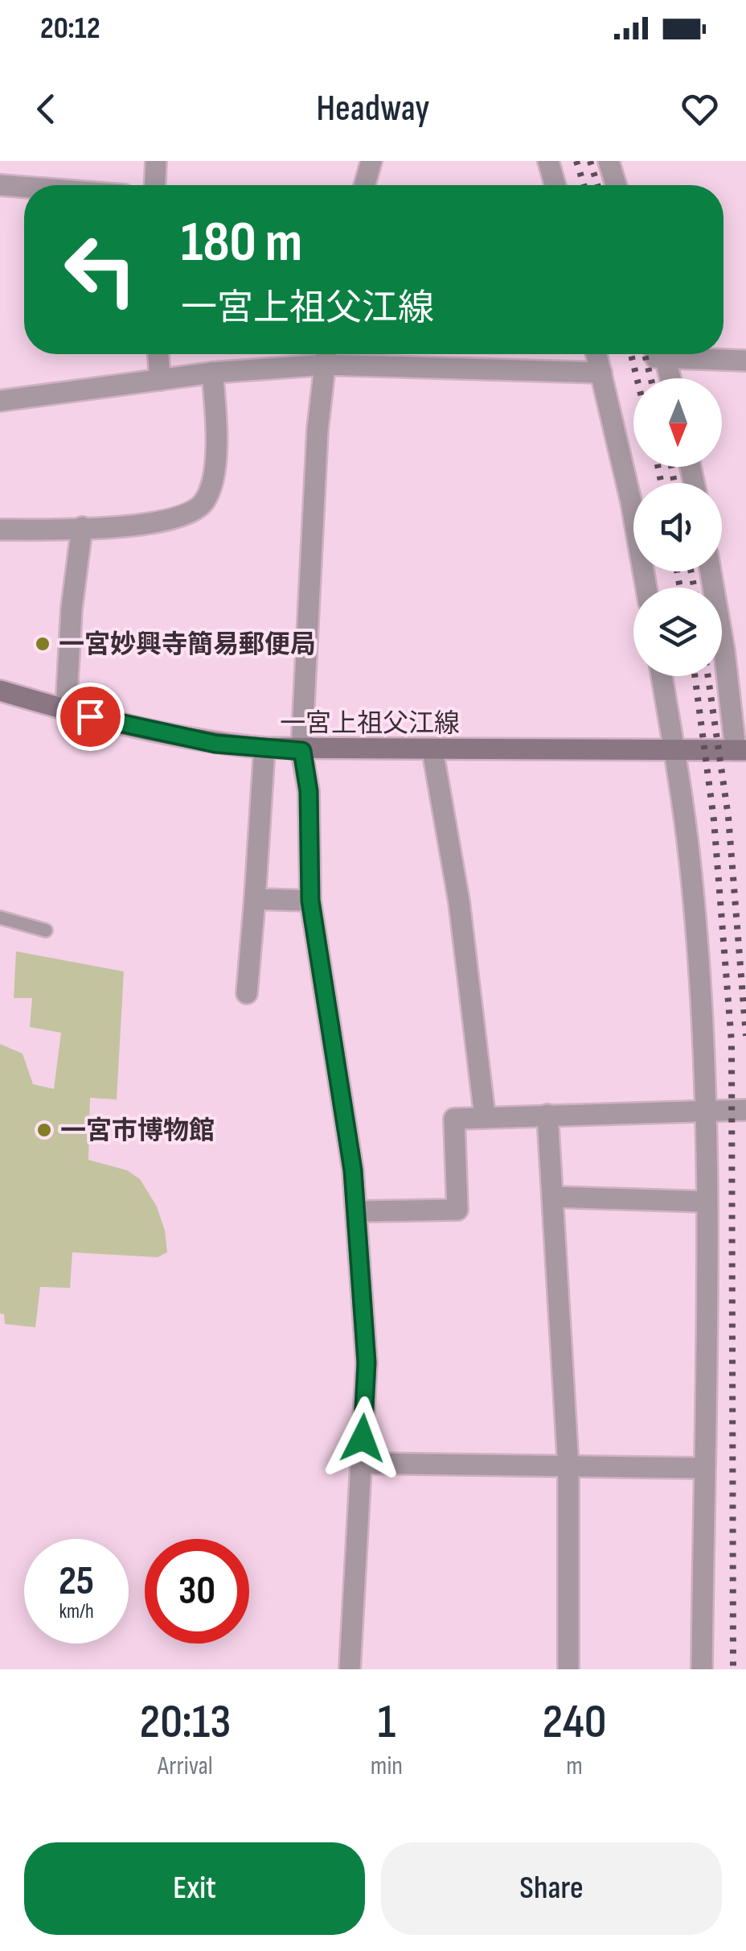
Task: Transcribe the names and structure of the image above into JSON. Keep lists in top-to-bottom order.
{
  "streets": {
    "main road": ["一宮上祖父江線"]
  },
  "places": ["一宮妙興寺簡易郵便局", "一宮市博物館"],
  "north": "bottom",
  "page": {
    "status": "20:12",
    "header": "Headway",
    "turn": ["180 m", "一宮上祖父江線"],
    "speed": "25 km/h",
    "limit": "30",
    "eta": [
      "20:13",
      "Arrival",
      "1",
      "min",
      "240",
      "m"
    ],
    "buttons": ["Exit", "Share"]
  }
}
